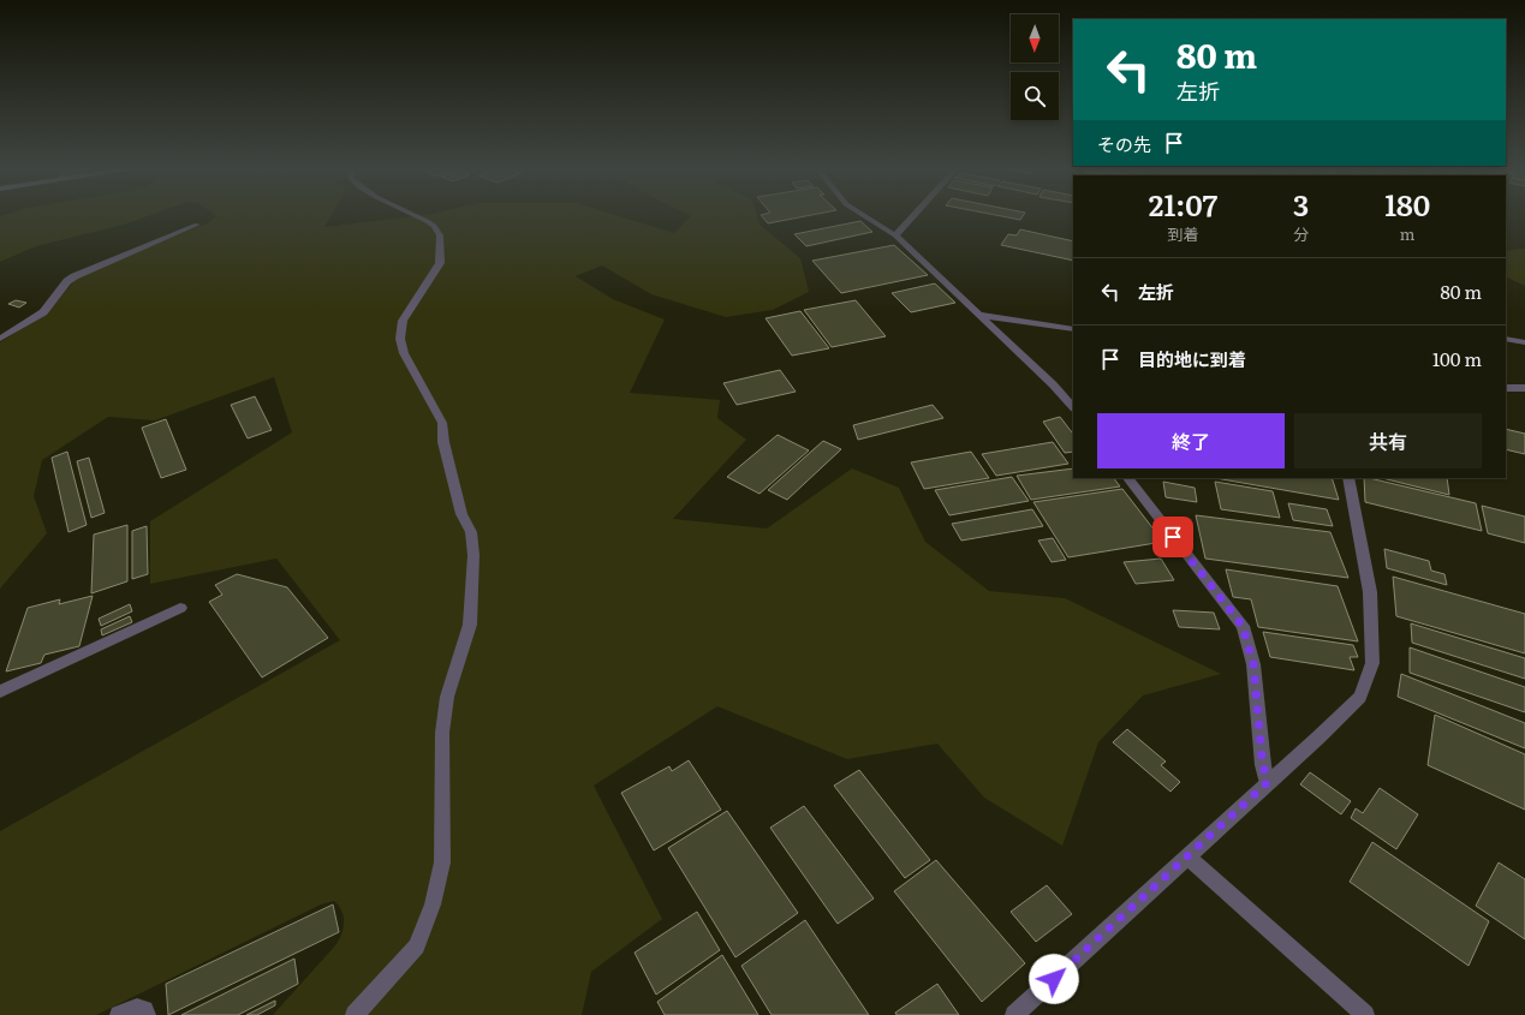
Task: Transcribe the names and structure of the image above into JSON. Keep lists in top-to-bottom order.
{
  "north": "bottom",
  "page": {
    "turn": ["80 m", "左折"],
    "then": "その先",
    "eta": [
      "21:07",
      "到着",
      "3",
      "分",
      "180",
      "m"
    ],
    "list": [
      {
        "name": "左折",
        "value": "80 m"
      },
      {
        "name": "目的地に到着",
        "value": "100 m"
      }
    ],
    "buttons": ["終了", "共有"]
  }
}
